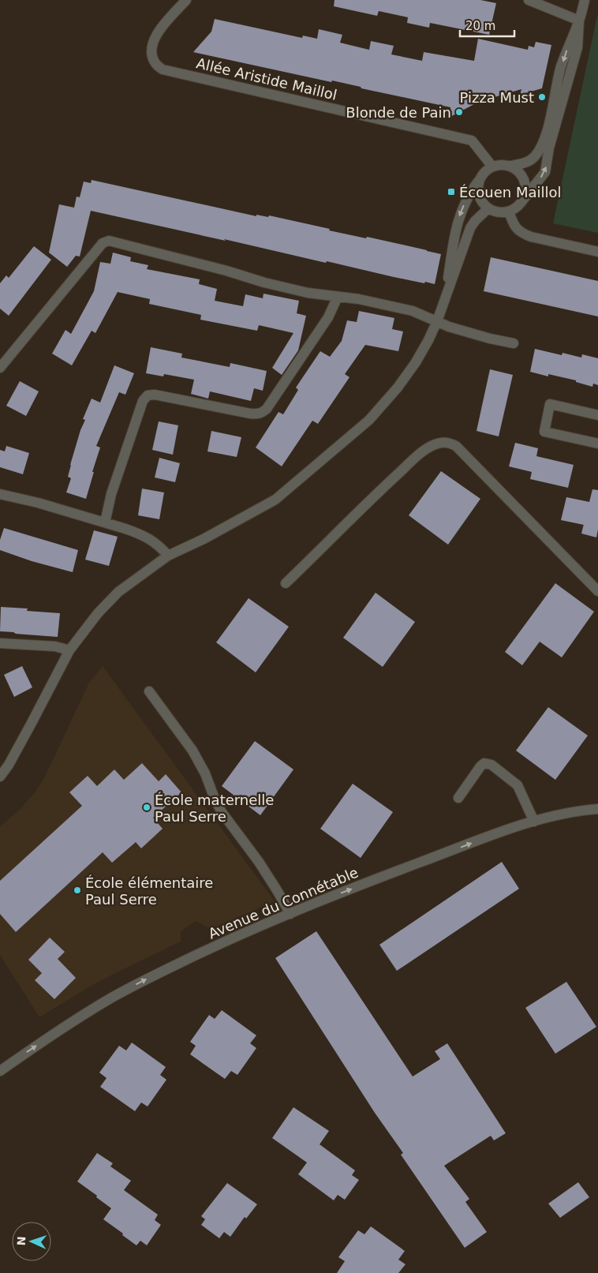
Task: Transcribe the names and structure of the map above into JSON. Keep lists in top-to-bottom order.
{
  "streets": {
    "street": ["Allée Aristide Maillol", "Avenue du Connétable"]
  },
  "one_way": ["Avenue du Connétable"],
  "places": {
    "other": [
      "Pizza Must",
      "Blonde de Pain",
      "École maternelle Paul Serre",
      "École élémentaire Paul Serre"
    ],
    "transit": ["Écouen Maillol"]
  },
  "scale_bar": "20 m",
  "north": "left"
}
